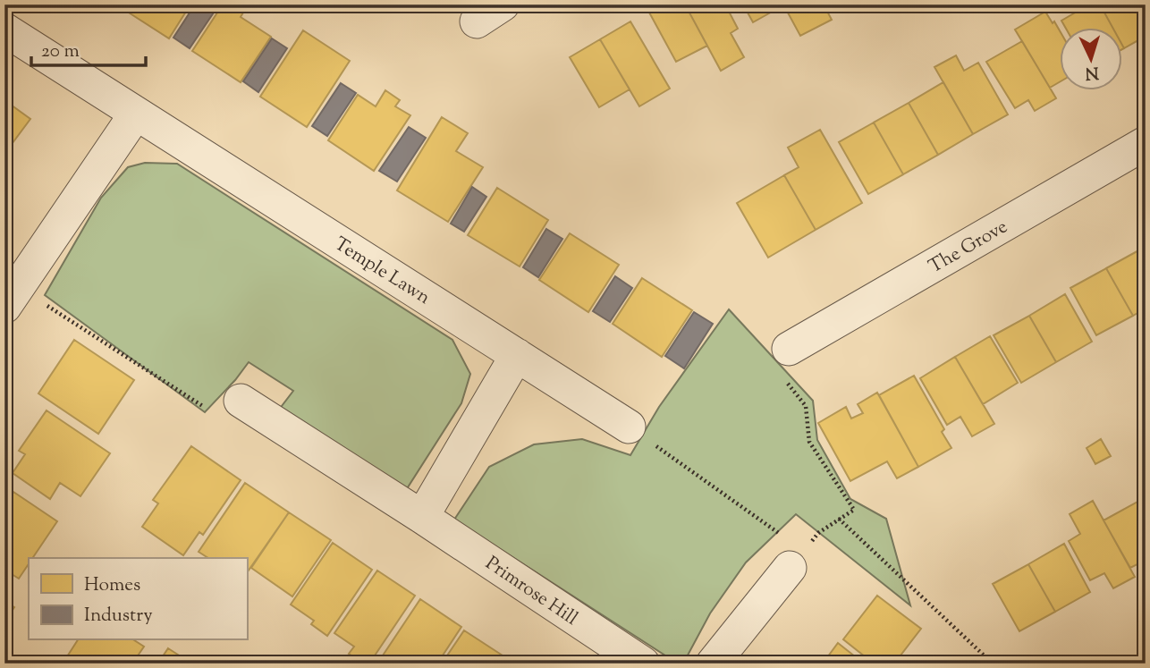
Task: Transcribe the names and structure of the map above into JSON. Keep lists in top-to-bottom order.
{
  "streets": {
    "street": ["The Grove", "Temple Lawn", "Primrose Hill"]
  },
  "legend": ["Homes", "Industry"],
  "scale_bar": "20 m",
  "north": "bottom"
}
